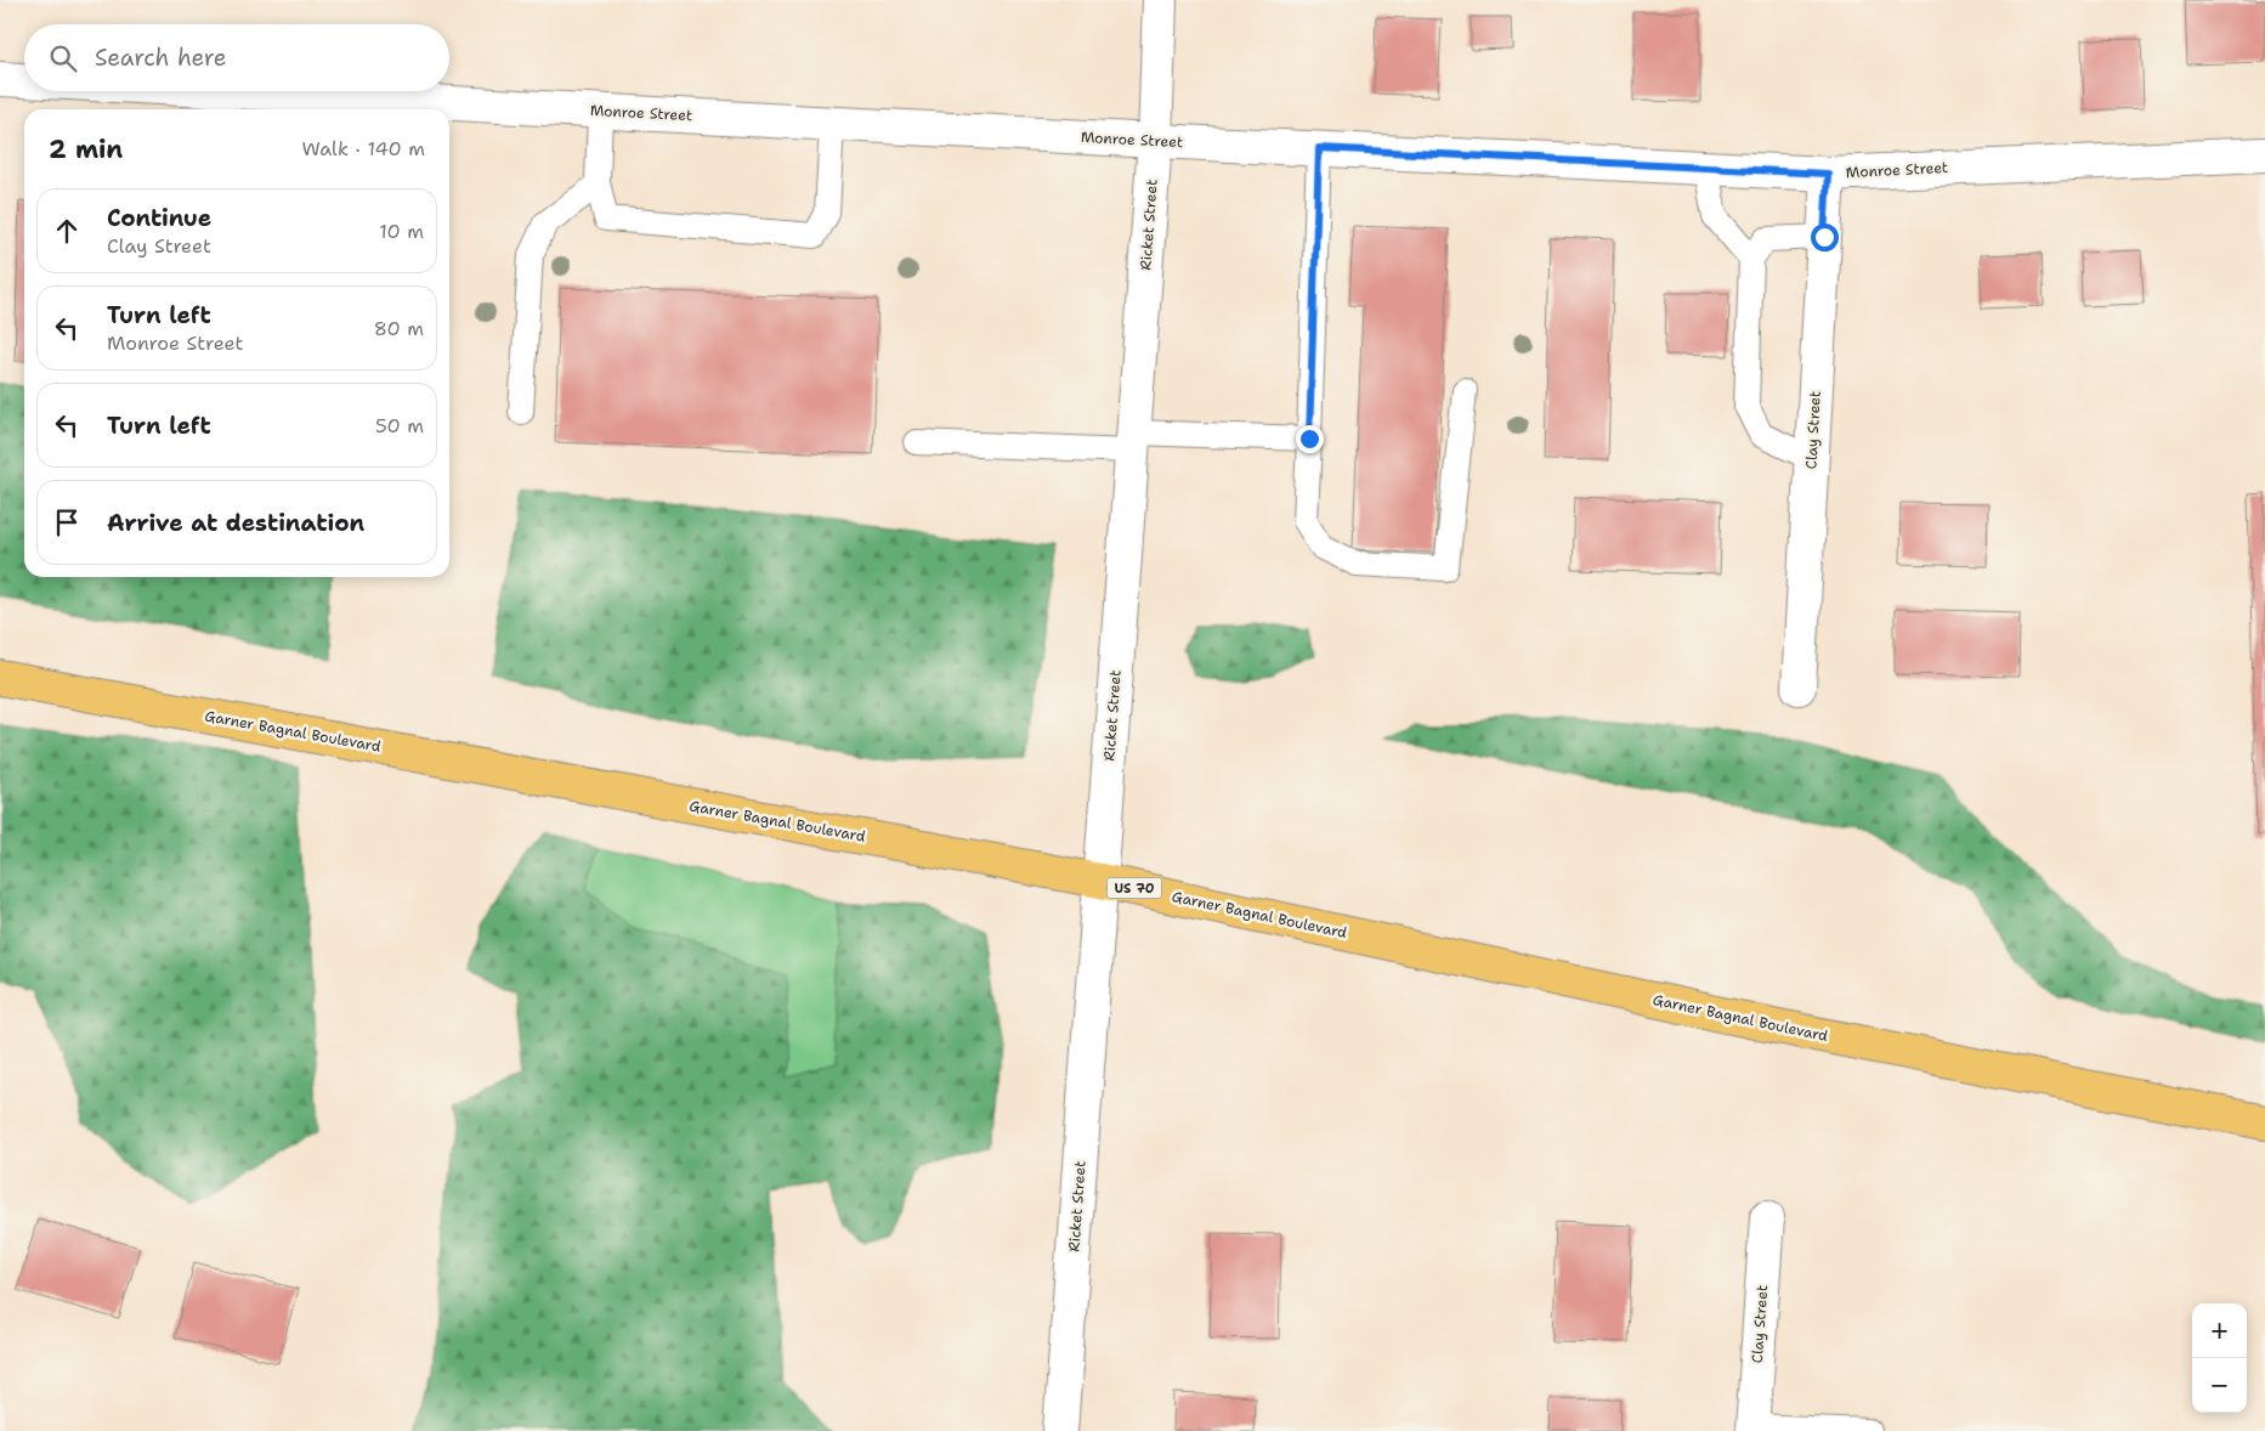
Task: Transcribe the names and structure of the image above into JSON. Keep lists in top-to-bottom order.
{
  "streets": {
    "highway": ["Garner Bagnal Boulevard", "US 70"],
    "street": ["Monroe Street", "Ricket Street", "Clay Street"]
  },
  "crossings": [
    ["Monroe Street", "Ricket Street"],
    ["Monroe Street", "Clay Street"],
    ["Ricket Street", "Garner Bagnal Boulevard"]
  ],
  "page": {
    "search": "Search here",
    "heading": ["2 min", "Walk · 140 m"],
    "list": [
      ["Continue", "Clay Street", "10 m"],
      ["Turn left", "Monroe Street", "80 m"],
      ["Turn left", "50 m"],
      "Arrive at destination"
    ],
    "map_buttons": ["+", "−"]
  }
}
